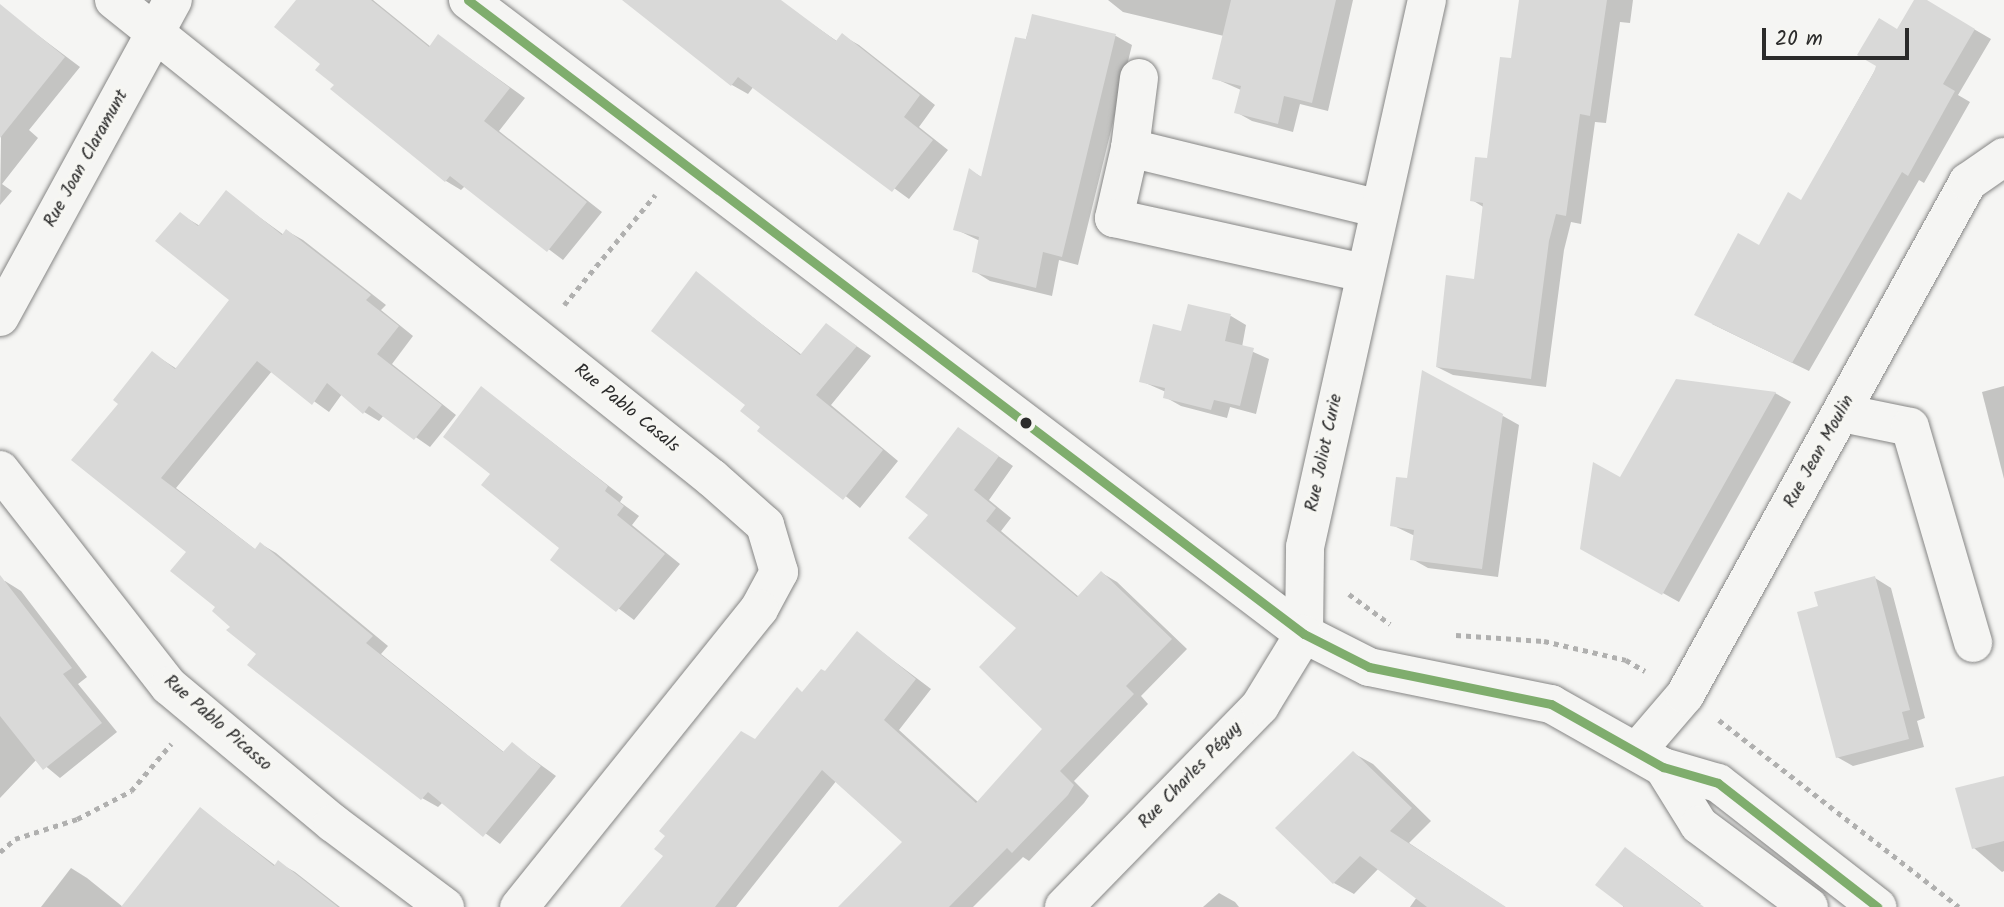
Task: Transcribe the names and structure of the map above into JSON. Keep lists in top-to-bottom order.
{
  "streets": {
    "street": [
      "Rue Joan Claramunt",
      "Rue Pablo Casals",
      "Rue Jean Moulin",
      "Rue Joliot Curie",
      "Rue Pablo Picasso",
      "Rue Charles Péguy"
    ]
  },
  "crossings": [
    ["Rue Joan Claramunt", "Rue Pablo Casals"],
    ["Rue Joliot Curie", "Rue Charles Péguy"]
  ],
  "scale_bar": "20 m"
}
